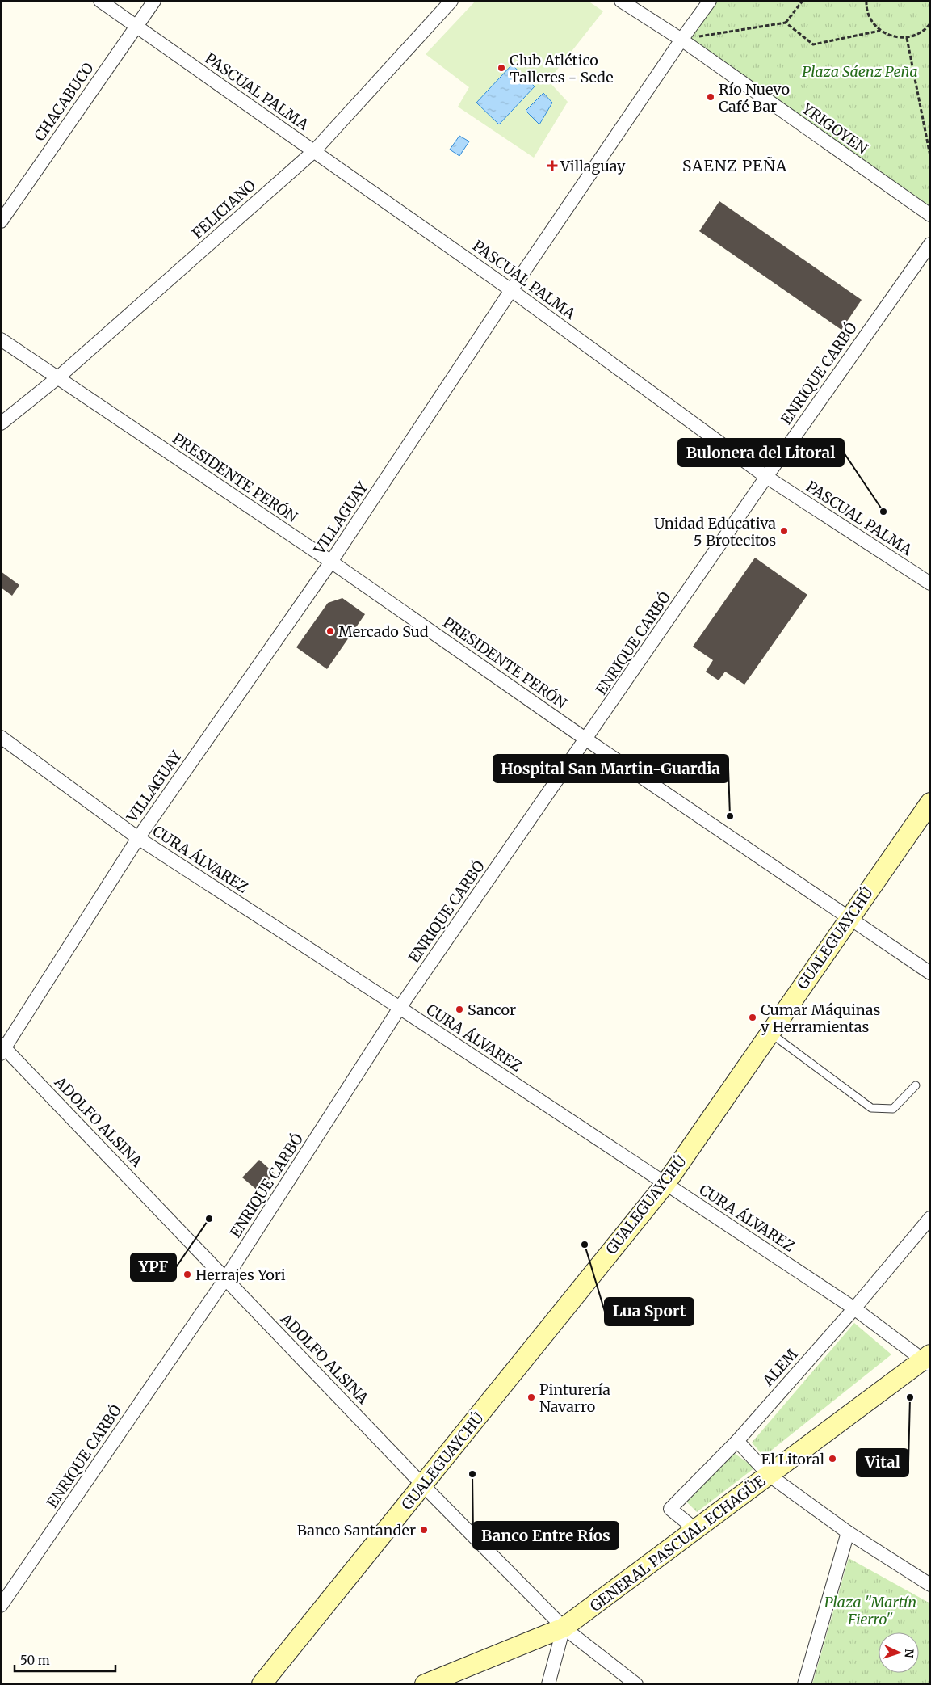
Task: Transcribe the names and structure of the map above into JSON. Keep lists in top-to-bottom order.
{
  "streets": {
    "street": [
      "PASCUAL PALMA",
      "CHACABUCO",
      "YRIGOYEN",
      "FELICIANO",
      "ENRIQUE CARBÓ",
      "PRESIDENTE PERÓN",
      "VILLAGUAY",
      "CURA ÁLVAREZ",
      "GUALEGUAYCHÚ",
      "ADOLFO ALSINA",
      "ALEM",
      "GENERAL PASCUAL ECHAGÜE"
    ]
  },
  "crossings": [
    ["PASCUAL PALMA", "CHACABUCO"],
    ["PASCUAL PALMA", "FELICIANO"],
    ["PASCUAL PALMA", "ENRIQUE CARBÓ"],
    ["PASCUAL PALMA", "VILLAGUAY"],
    ["YRIGOYEN", "VILLAGUAY"],
    ["FELICIANO", "PRESIDENTE PERÓN"],
    ["ENRIQUE CARBÓ", "PRESIDENTE PERÓN"],
    ["ENRIQUE CARBÓ", "CURA ÁLVAREZ"],
    ["ENRIQUE CARBÓ", "ADOLFO ALSINA"],
    ["PRESIDENTE PERÓN", "VILLAGUAY"],
    ["PRESIDENTE PERÓN", "GUALEGUAYCHÚ"],
    ["VILLAGUAY", "CURA ÁLVAREZ"],
    ["VILLAGUAY", "ADOLFO ALSINA"],
    ["CURA ÁLVAREZ", "GUALEGUAYCHÚ"],
    ["CURA ÁLVAREZ", "ALEM"],
    ["CURA ÁLVAREZ", "GENERAL PASCUAL ECHAGÜE"],
    ["GUALEGUAYCHÚ", "ADOLFO ALSINA"],
    ["ADOLFO ALSINA", "GENERAL PASCUAL ECHAGÜE"],
    ["ALEM", "GENERAL PASCUAL ECHAGÜE"]
  ],
  "districts": ["SAENZ PEÑA"],
  "parks": ["Plaza Sáenz Peña", "Plaza \"Martín Fierro\""],
  "places": {
    "other": [
      "Club Atlético Talleres - Sede",
      "Río Nuevo Café Bar",
      "Bulonera del Litoral",
      "Unidad Educativa 5 Brotecitos",
      "Mercado Sud",
      "Hospital San Martin-Guardia",
      "Sancor",
      "Cumar Máquinas y Herramientas",
      "YPF",
      "Lua Sport",
      "Herrajes Yori",
      "Pinturería Navarro",
      "Vital",
      "El Litoral",
      "Banco Entre Ríos",
      "Banco Santander"
    ],
    "health": ["Villaguay"]
  },
  "scale_bar": "50 m",
  "north": "right"
}
